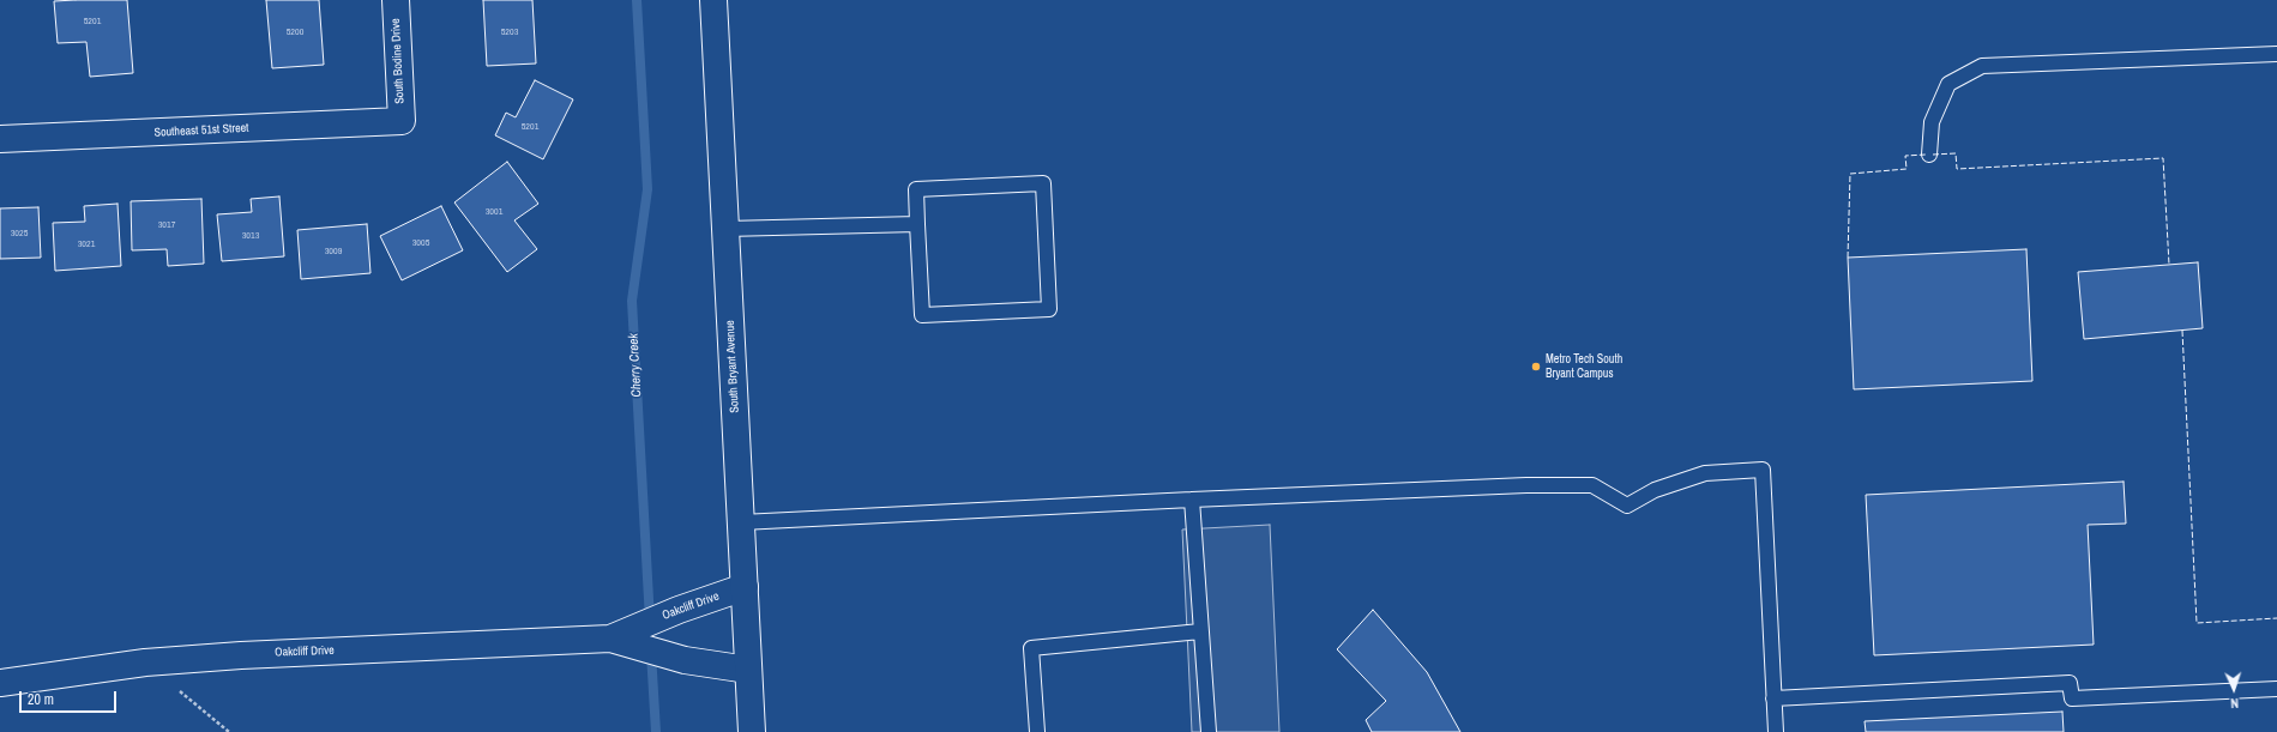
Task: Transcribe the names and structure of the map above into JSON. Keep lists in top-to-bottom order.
{
  "streets": {
    "street": [
      "South Bodine Drive",
      "Southeast 51st Street",
      "South Bryant Avenue",
      "Oakcliff Drive"
    ]
  },
  "crossings": [
    ["South Bodine Drive", "Southeast 51st Street"],
    ["South Bryant Avenue", "Oakcliff Drive"]
  ],
  "water": ["Cherry Creek"],
  "places": ["Metro Tech South Bryant Campus"],
  "house_numbers": [
    "5201",
    "5200",
    "5203",
    "5201",
    "3001",
    "3017",
    "3025",
    "3013",
    "3005",
    "3021",
    "3009"
  ],
  "scale_bar": "20 m",
  "north": "bottom"
}
